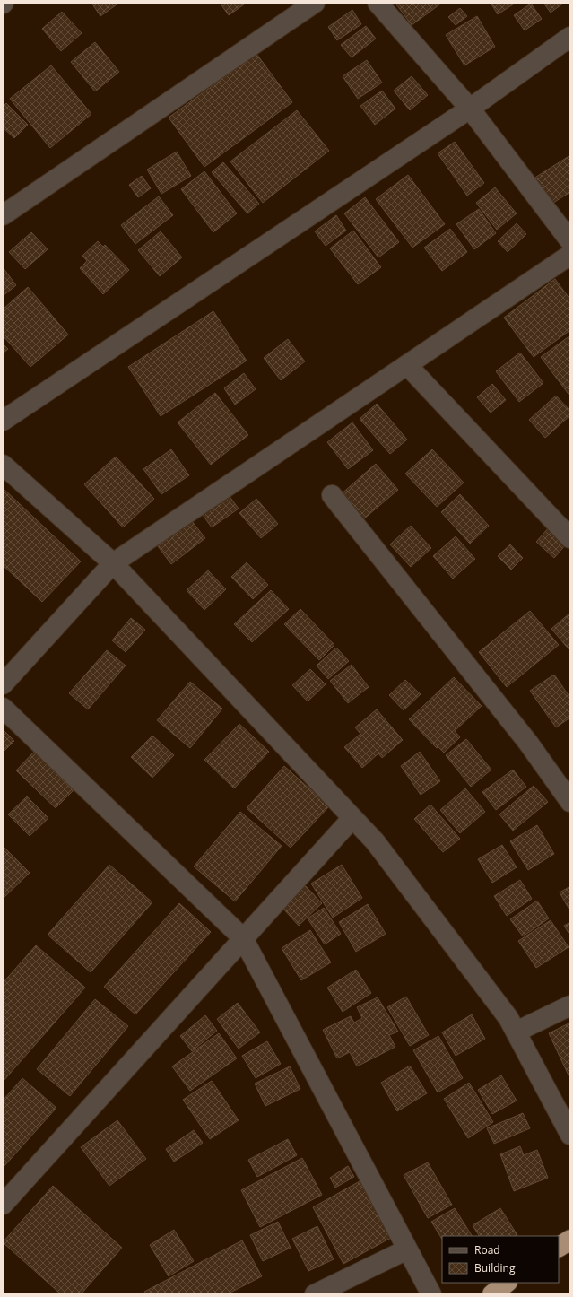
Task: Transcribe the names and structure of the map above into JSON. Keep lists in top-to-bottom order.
{
  "legend": ["Road", "Building"]
}
